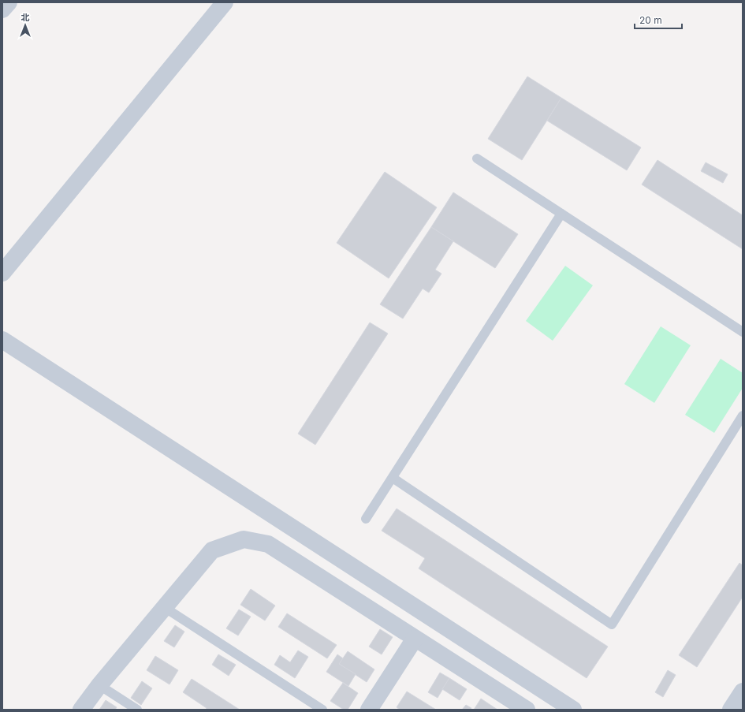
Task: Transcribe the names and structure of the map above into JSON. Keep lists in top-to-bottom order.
{
  "scale_bar": "20 m",
  "north": "top"
}
